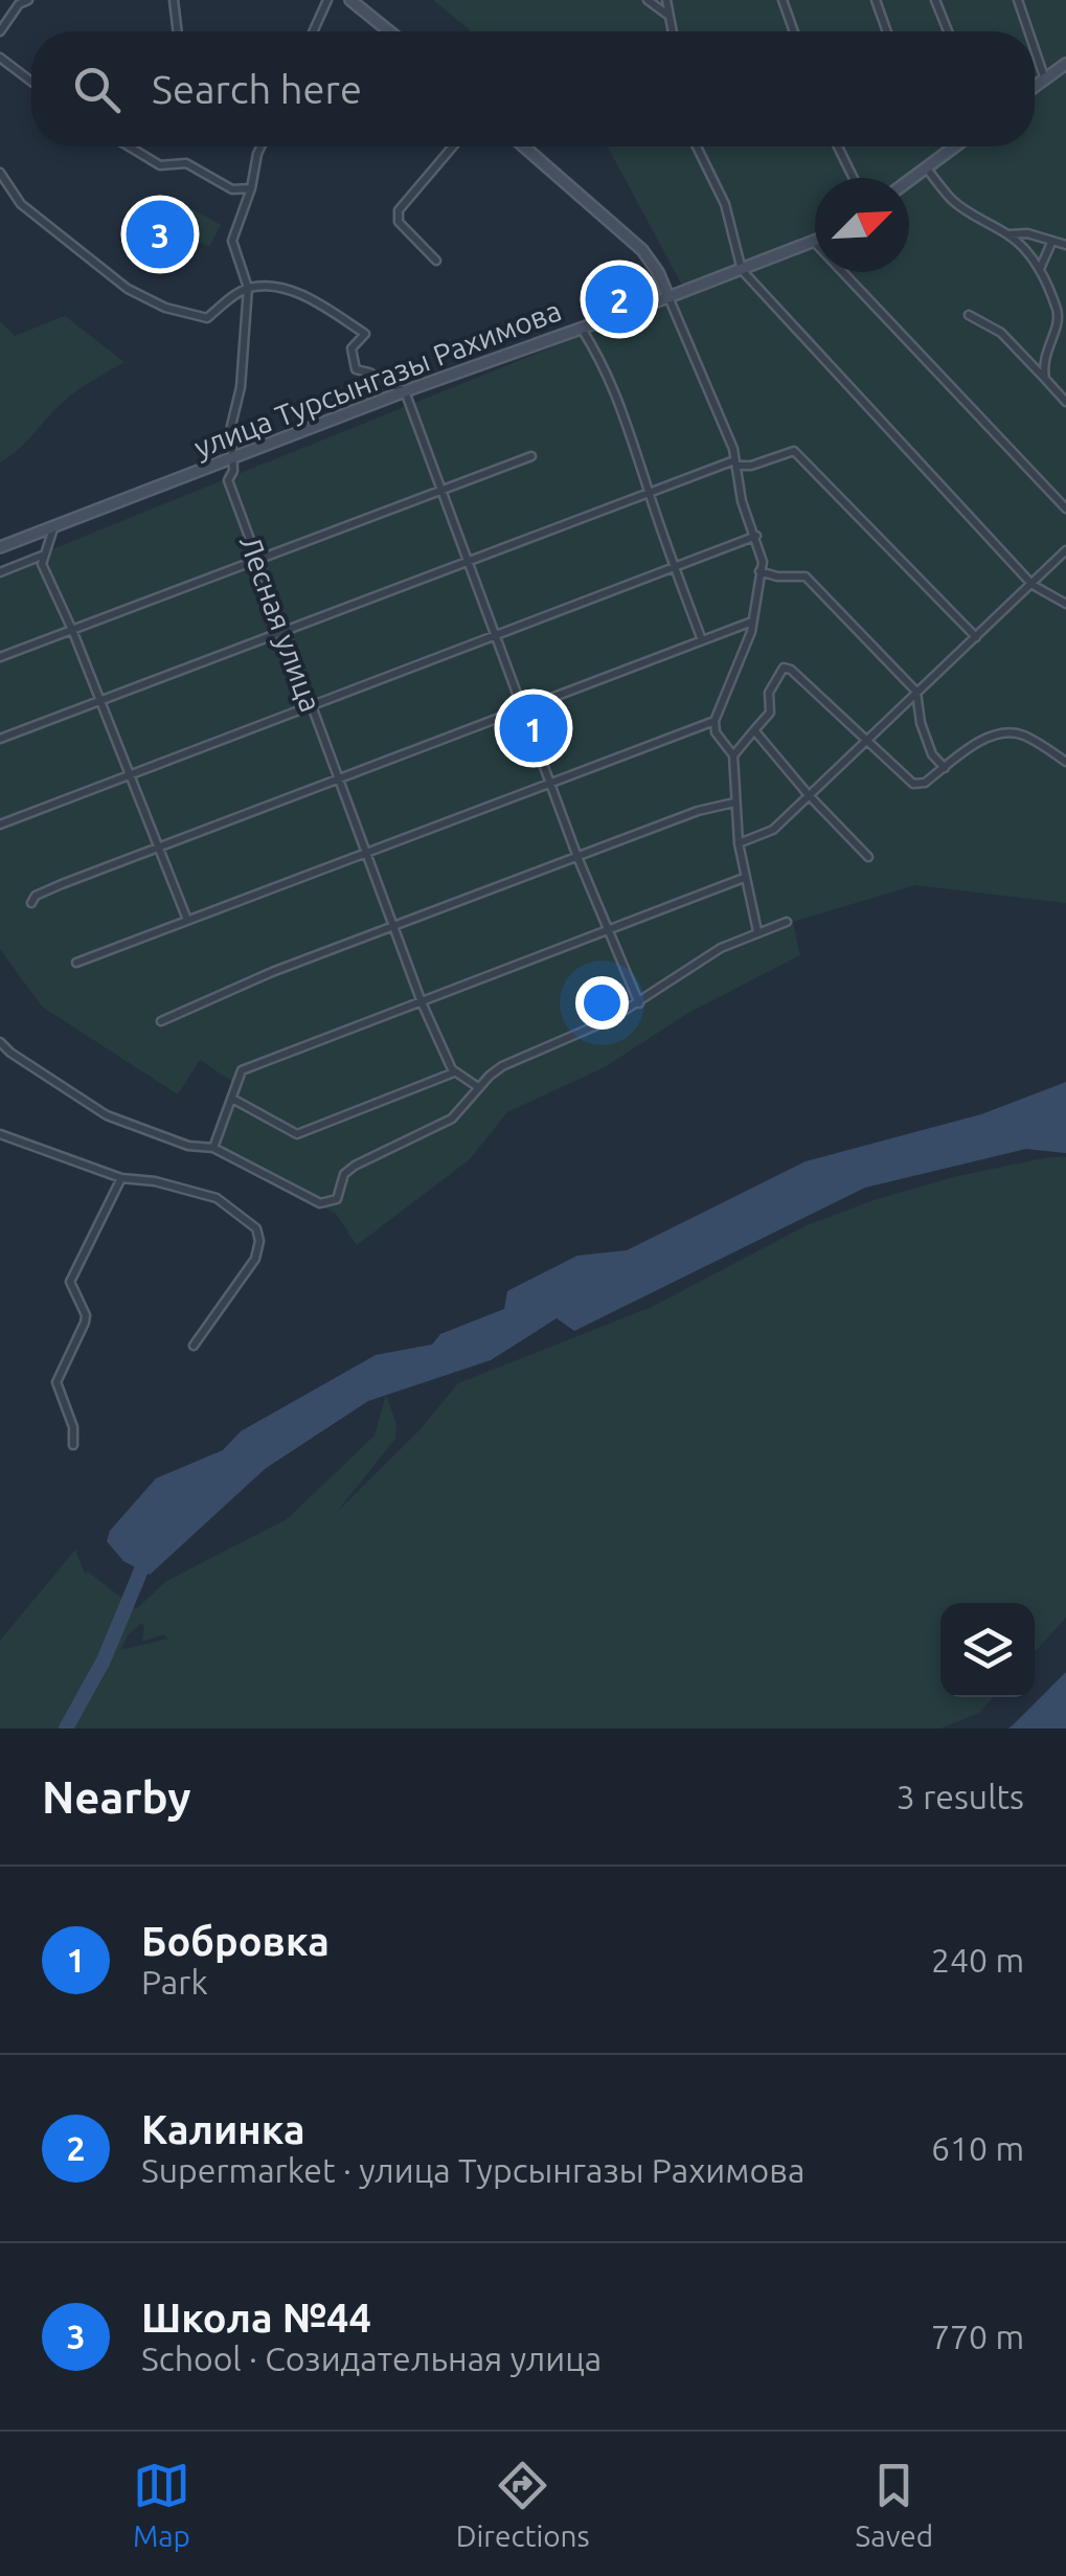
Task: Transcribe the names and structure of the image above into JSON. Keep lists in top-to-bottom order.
{
  "streets": {
    "street": ["улица Турсынгазы Рахимова", "Лесная улица"]
  },
  "crossings": [
    ["улица Турсынгазы Рахимова", "Лесная улица"]
  ],
  "north": "top right",
  "page": {
    "search": "Search here",
    "pins": ["3", "2", "1"],
    "heading": ["Nearby", "3 results"],
    "list": [
      {
        "mark": "1",
        "name": "Бобровка",
        "note": "Park",
        "value": "240 m"
      },
      {
        "mark": "2",
        "name": "Калинка",
        "note": "Supermarket · улица Турсынгазы Рахимова",
        "value": "610 m"
      },
      {
        "mark": "3",
        "name": "Школа №44",
        "note": "School · Созидательная улица",
        "value": "770 m"
      }
    ],
    "nav": ["Map", "Directions", "Saved"]
  }
}
